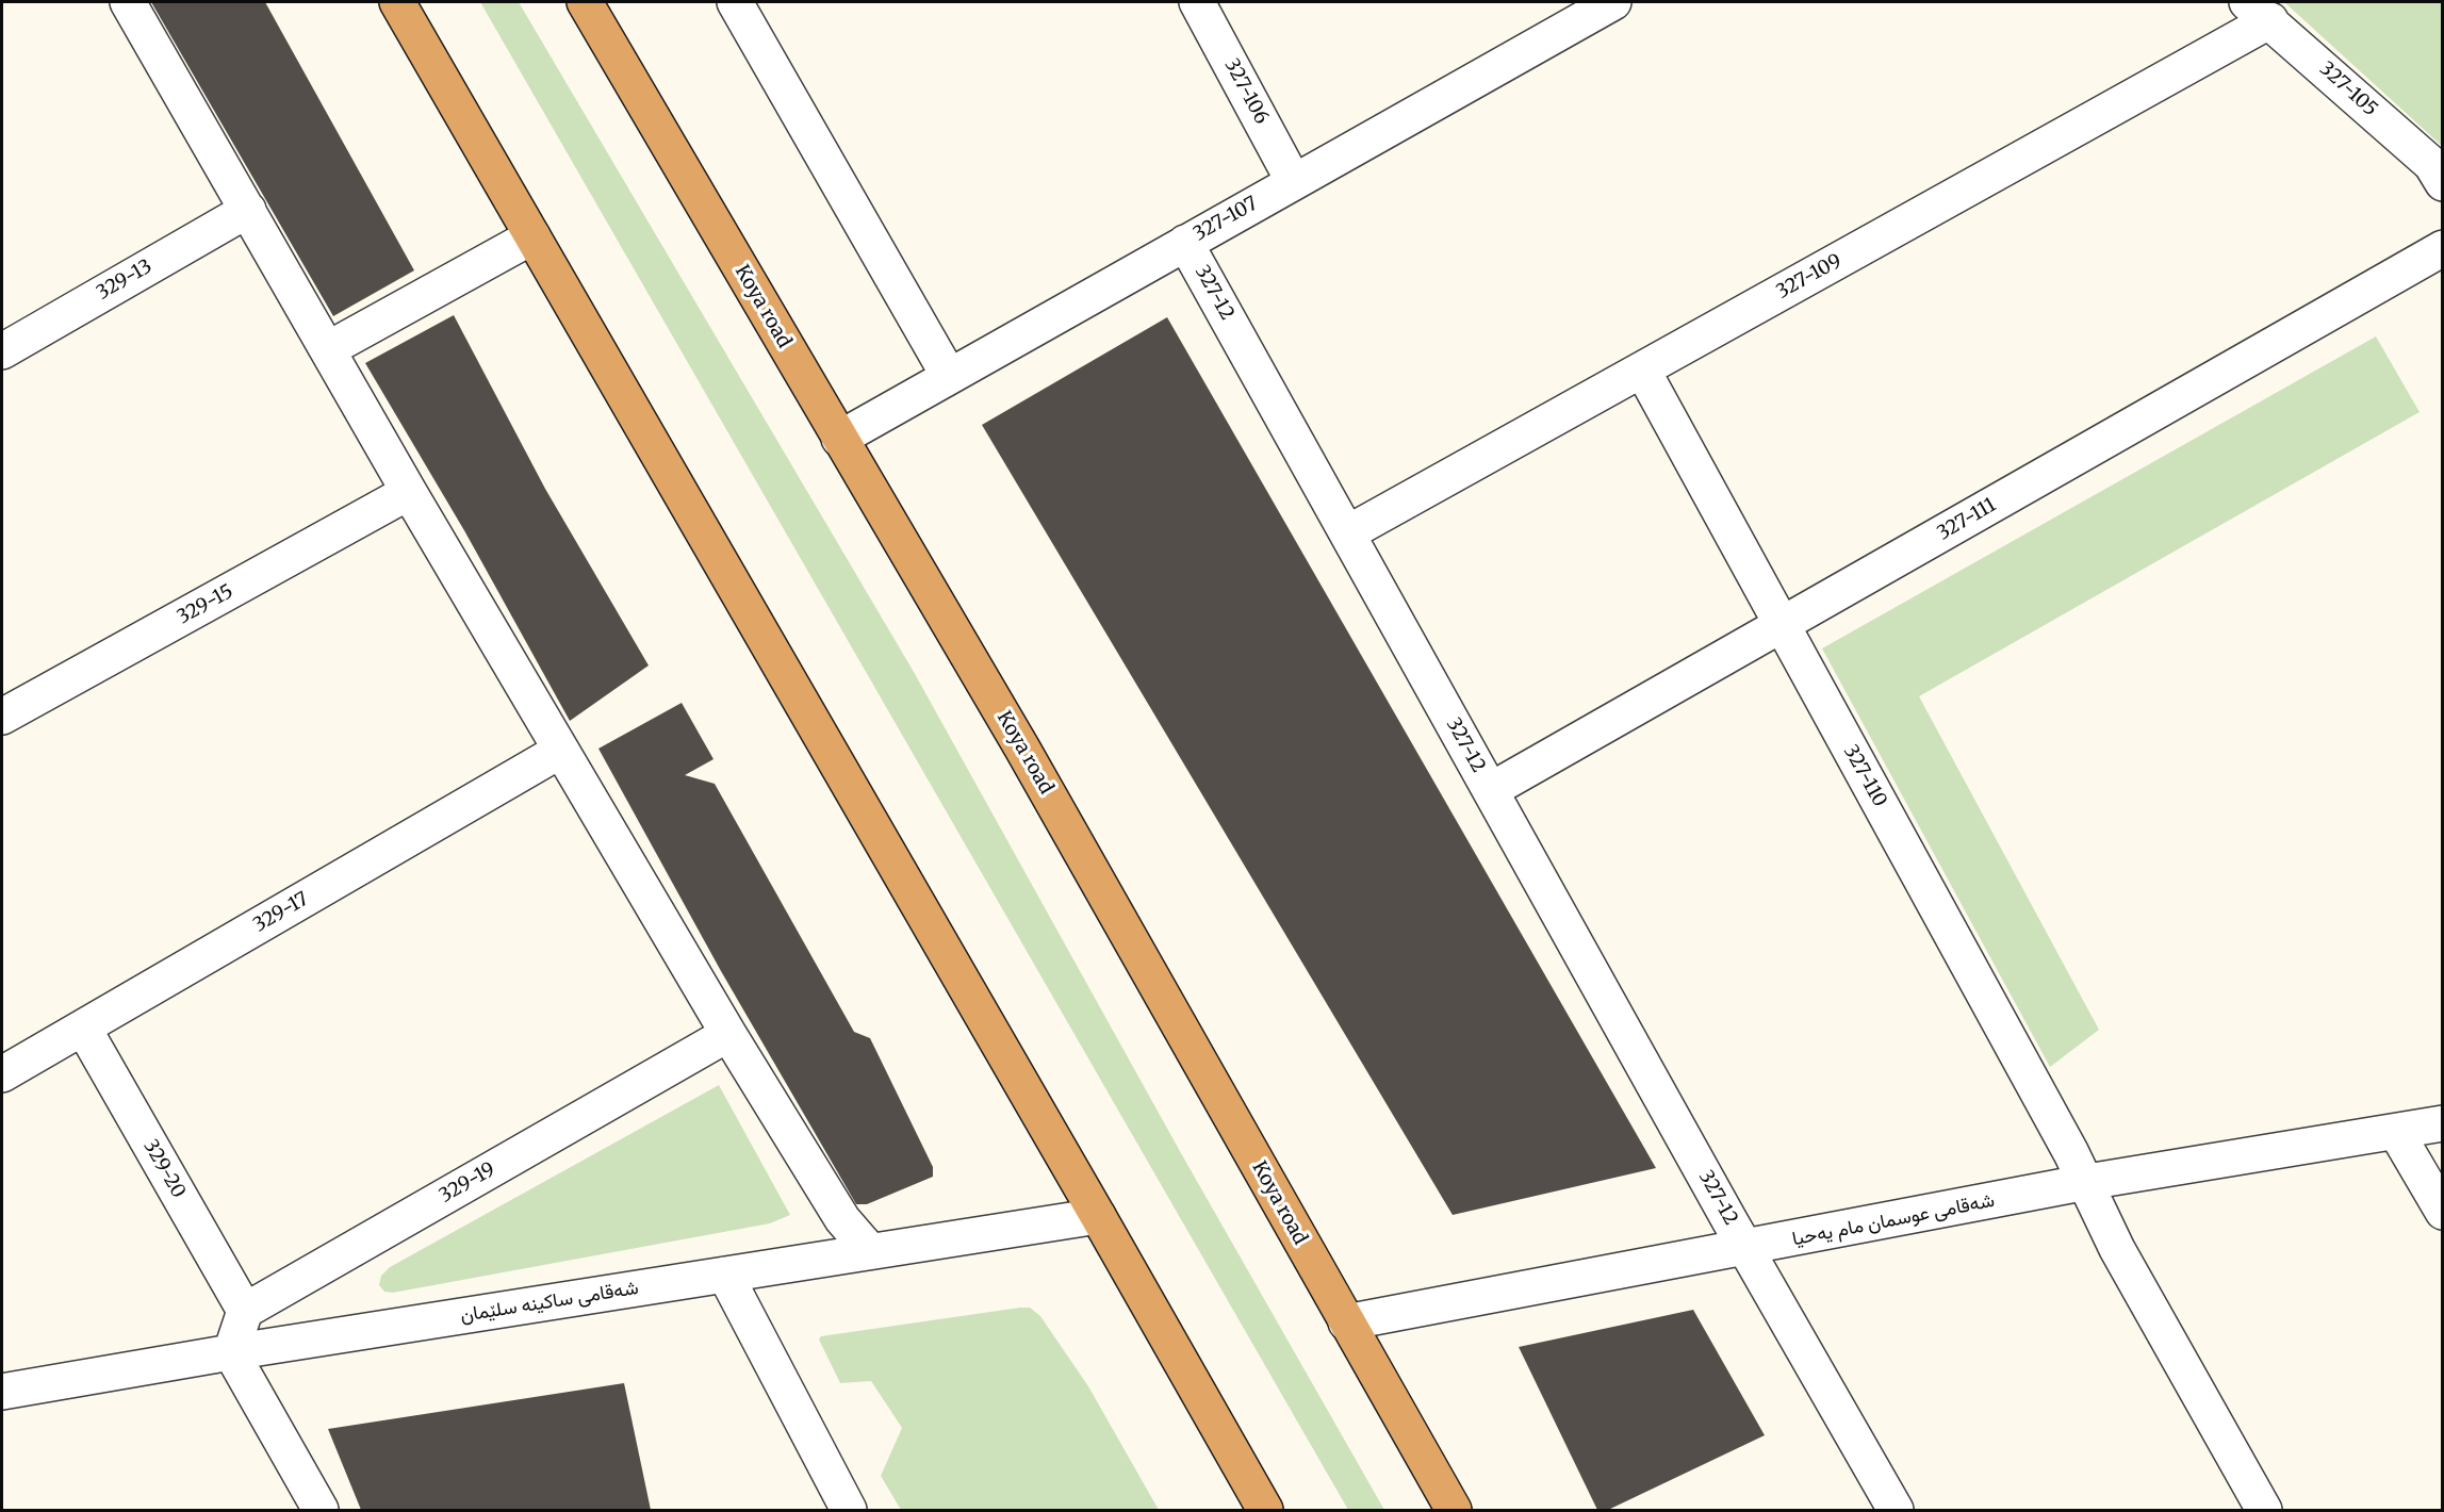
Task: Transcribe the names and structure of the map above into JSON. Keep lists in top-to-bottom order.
{
  "streets": {
    "highway": ["Koya road"],
    "street": [
      "327-105",
      "327-106",
      "327-107",
      "327-109",
      "329-13",
      "327-12",
      "327-111",
      "329-15",
      "327-110",
      "329-17",
      "329-20",
      "329-19",
      "شەقامی عوسمان مام یەحیا",
      "شەقامی ساکینە سلێمان"
    ]
  },
  "crossings": [
    ["327-105", "327-109"],
    ["327-106", "327-107"],
    ["327-107", "327-12"],
    ["327-107", "Koya road"],
    ["327-109", "327-12"],
    ["327-109", "327-110"],
    ["327-12", "327-111"],
    ["327-12", "شەقامی عوسمان مام یەحیا"],
    ["Koya road", "شەقامی عوسمان مام یەحیا"],
    ["327-111", "327-110"],
    ["327-110", "شەقامی عوسمان مام یەحیا"],
    ["329-17", "329-20"],
    ["329-20", "329-19"]
  ]
}
